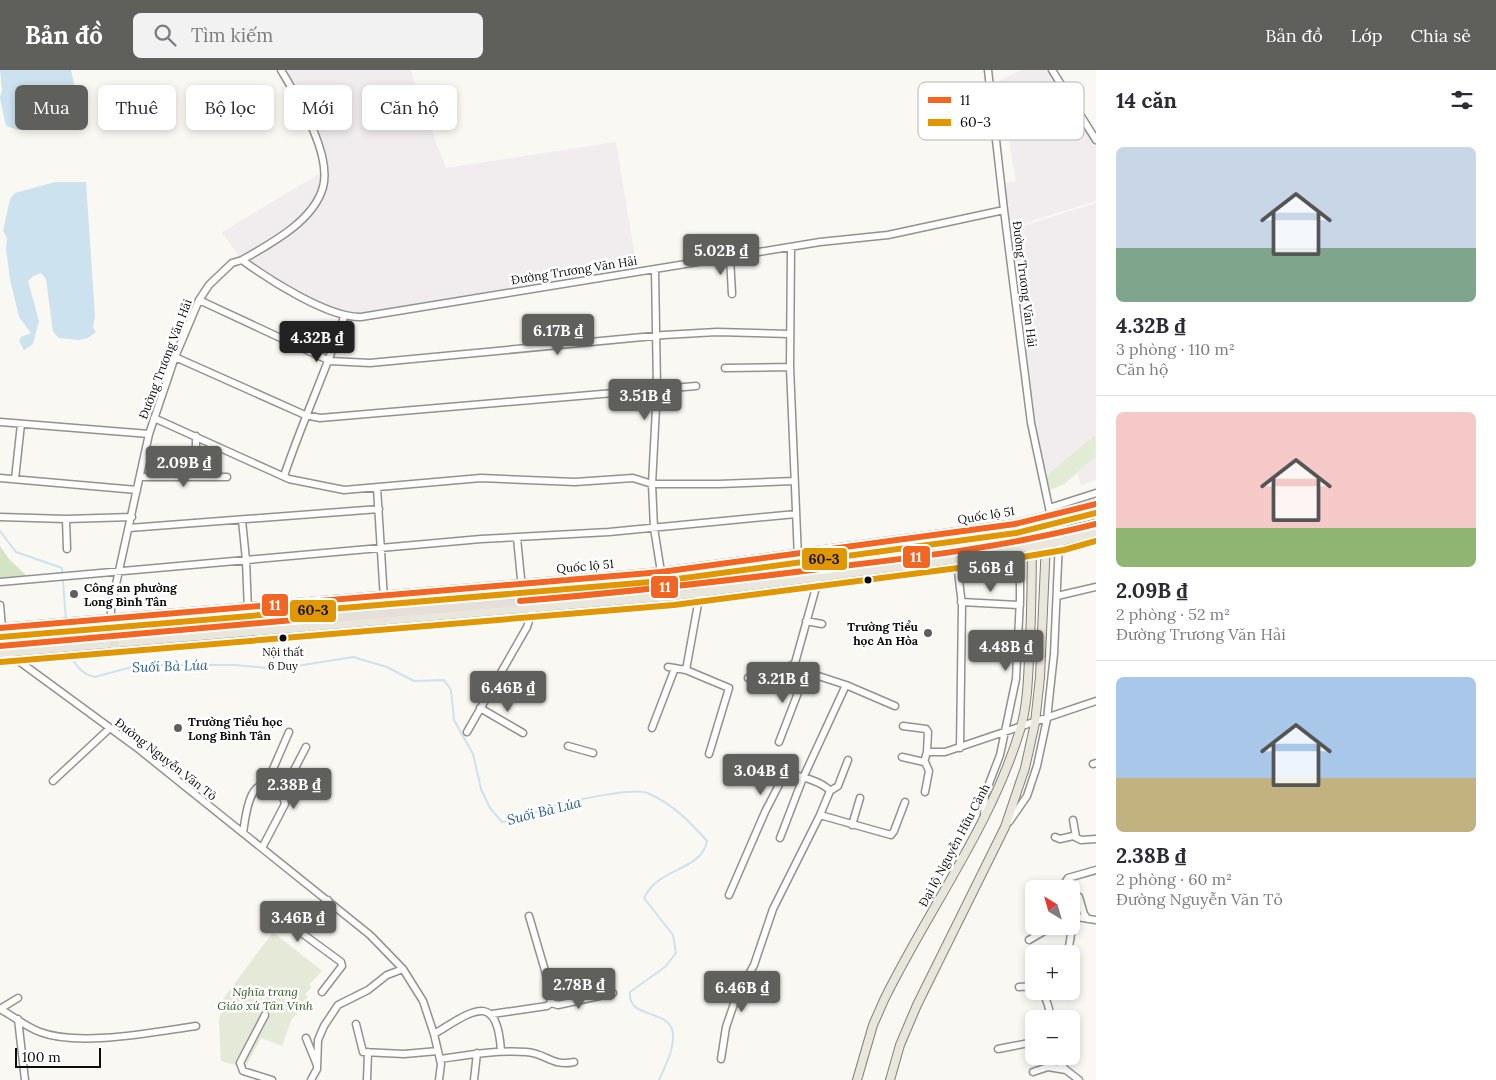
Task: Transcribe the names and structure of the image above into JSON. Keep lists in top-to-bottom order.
{
  "streets": {
    "highway": ["Quốc lộ 51"],
    "main road": ["Đại lộ Nguyễn Hữu Cảnh"],
    "street": ["Đường Trương Văn Hải", "Đường Nguyễn Văn Tỏ"]
  },
  "crossings": [
    ["Đường Trương Văn Hải", "Quốc lộ 51"],
    ["Quốc lộ 51", "Đại lộ Nguyễn Hữu Cảnh"]
  ],
  "water": ["Suối Bà Lúa"],
  "parks": ["Nghĩa trang Giáo xứ Tân Vinh"],
  "places": [
    "Công an phường Long Bình Tân",
    "Trường Tiểu học An Hòa",
    "Nội thất 6 Duy",
    "Trường Tiểu học Long Bình Tân"
  ],
  "lines": ["transit line 11", "transit line 60-3"],
  "legend": ["11", "60-3"],
  "scale_bar": "100 m",
  "north": "top left",
  "page": {
    "header": "Bản đồ",
    "search": "Tìm kiếm",
    "nav": ["Bản đồ", "Lớp", "Chia sẻ"],
    "heading": "14 căn",
    "chip": [
      "Mua",
      "Thuê",
      "Bộ lọc",
      "Mới",
      "Căn hộ"
    ],
    "list": [
      {
        "name": "4.32B ₫",
        "note": "3 phòng · 110 m² · Căn hộ"
      },
      {
        "name": "2.09B ₫",
        "note": "2 phòng · 52 m² · Đường Trương Văn Hải"
      },
      {
        "name": "2.38B ₫",
        "note": "2 phòng · 60 m² · Đường Nguyễn Văn Tỏ"
      }
    ],
    "price": [
      "5.02B ₫",
      "6.17B ₫",
      "4.32B ₫",
      "3.51B ₫",
      "2.09B ₫",
      "5.6B ₫",
      "4.48B ₫",
      "3.21B ₫",
      "6.46B ₫",
      "3.04B ₫",
      "2.38B ₫",
      "3.46B ₫",
      "2.78B ₫",
      "6.46B ₫"
    ],
    "map_buttons": ["+", "−"],
    "scale": "100 m"
  }
}
